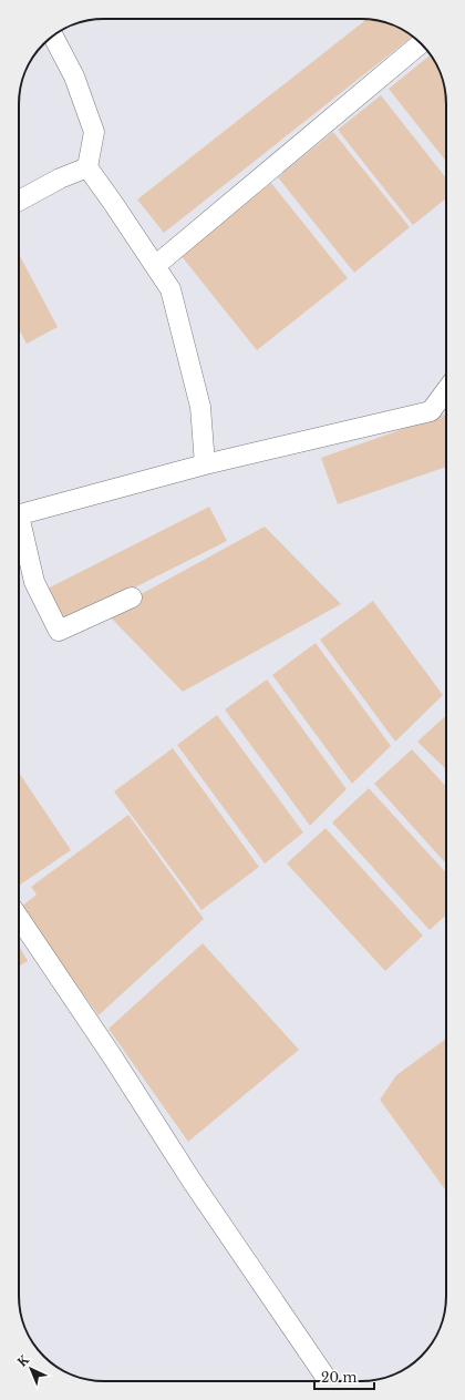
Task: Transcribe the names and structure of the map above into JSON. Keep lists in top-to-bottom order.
{
  "scale_bar": "20 m",
  "north": "top left"
}
